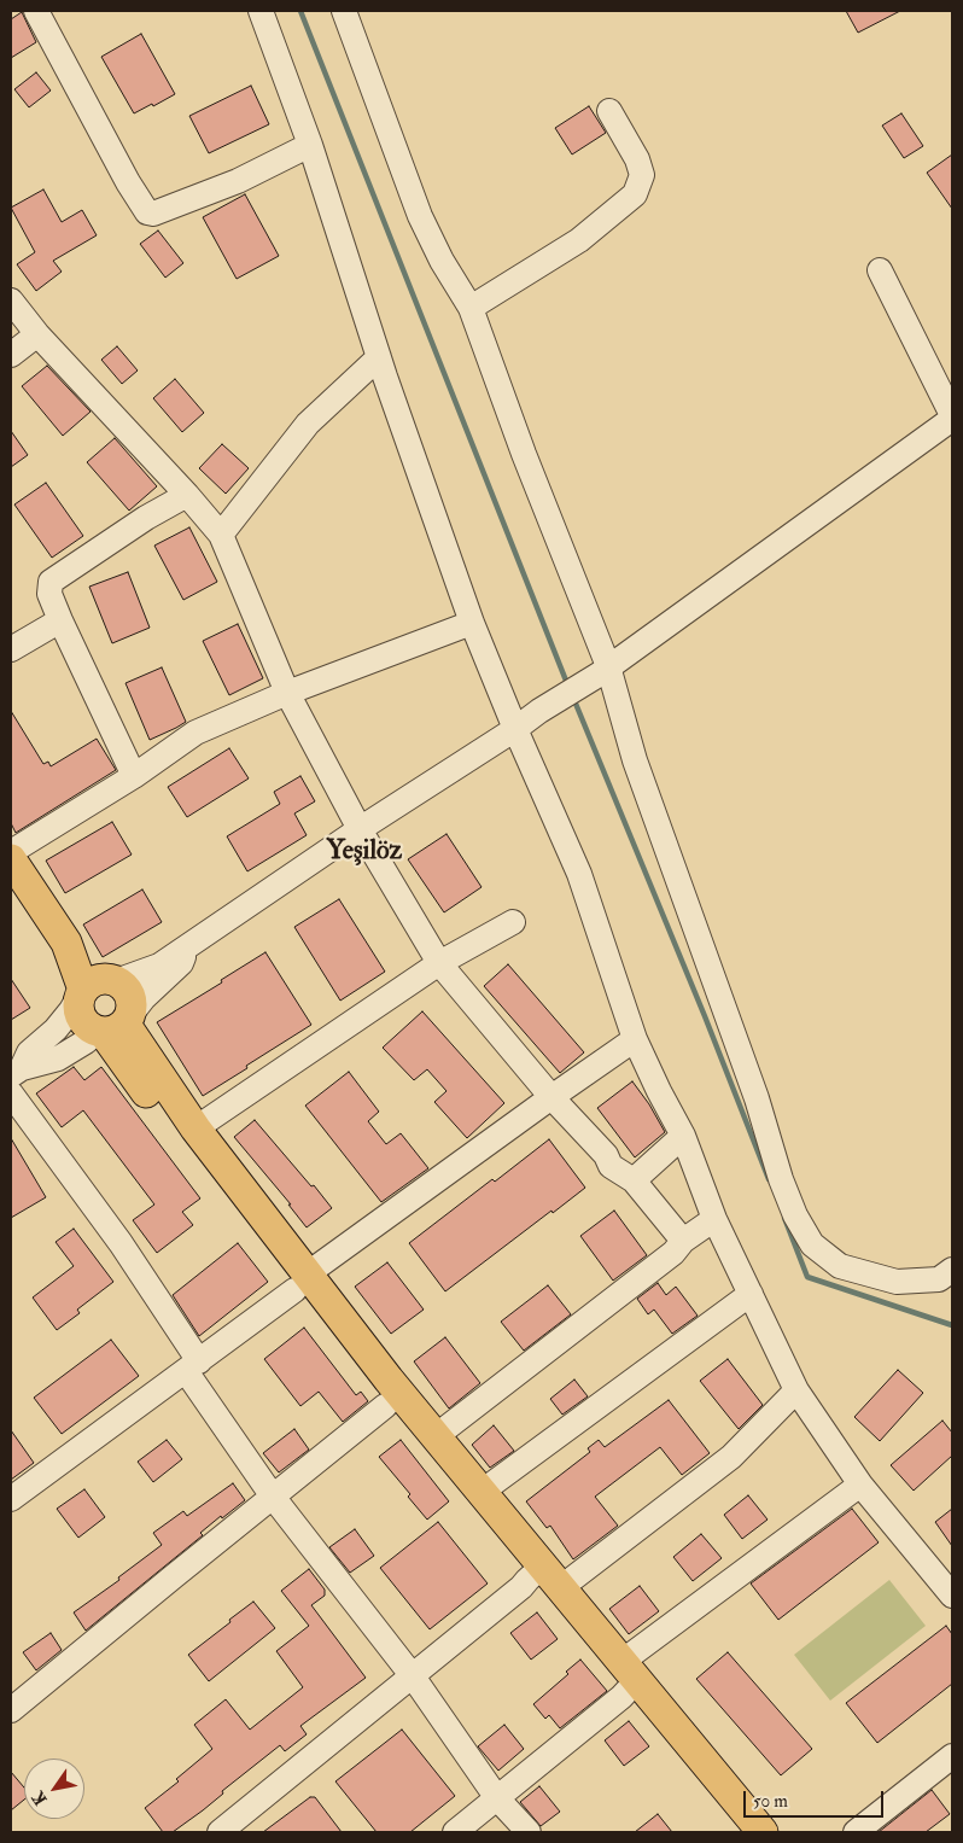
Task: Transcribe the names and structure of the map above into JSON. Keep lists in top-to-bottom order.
{
  "districts": ["Yeşilöz"],
  "scale_bar": "50 m",
  "north": "bottom left"
}
